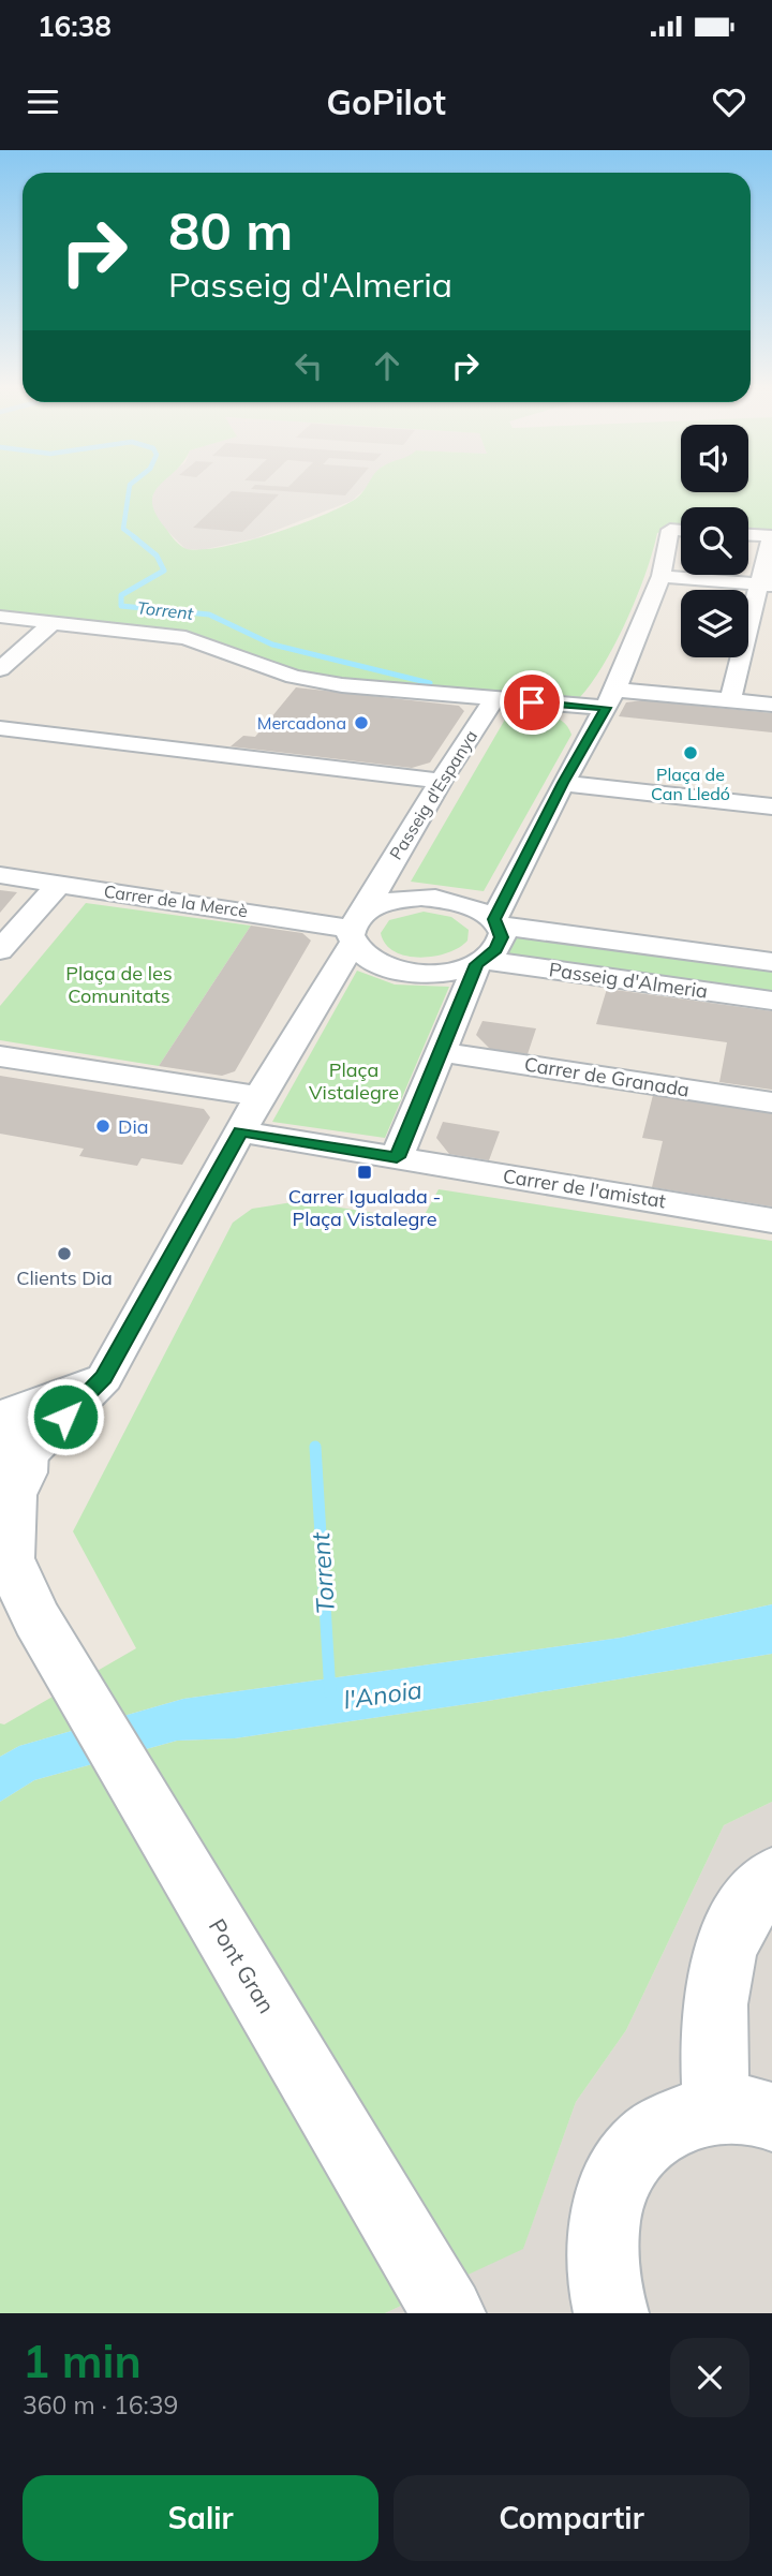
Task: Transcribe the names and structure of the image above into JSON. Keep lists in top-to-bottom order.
{
  "streets": {
    "street": [
      "Passeig d'Espanya",
      "Carrer de la Mercè",
      "Passeig d'Almeria",
      "Carrer de Granada",
      "Carrer de l'amistat",
      "Pont Gran"
    ]
  },
  "crossings": [
    ["Passeig d'Espanya", "Carrer de la Mercè"],
    ["Passeig d'Espanya", "Pont Gran"]
  ],
  "water": ["Torrent", "l'Anoia"],
  "parks": ["Plaça de les Comunitats", "Plaça Vistalegre"],
  "places": {
    "other": [
      "Mercadona",
      "Plaça de Can Lledó",
      "Dia",
      "Clients Dia"
    ],
    "transit": ["Carrer Igualada - Plaça Vistalegre"]
  },
  "page": {
    "status": "16:38",
    "header": "GoPilot",
    "turn": ["80 m", "Passeig d'Almeria"],
    "heading": ["1 min", "360 m · 16:39"],
    "buttons": ["Salir", "Compartir"]
  }
}
